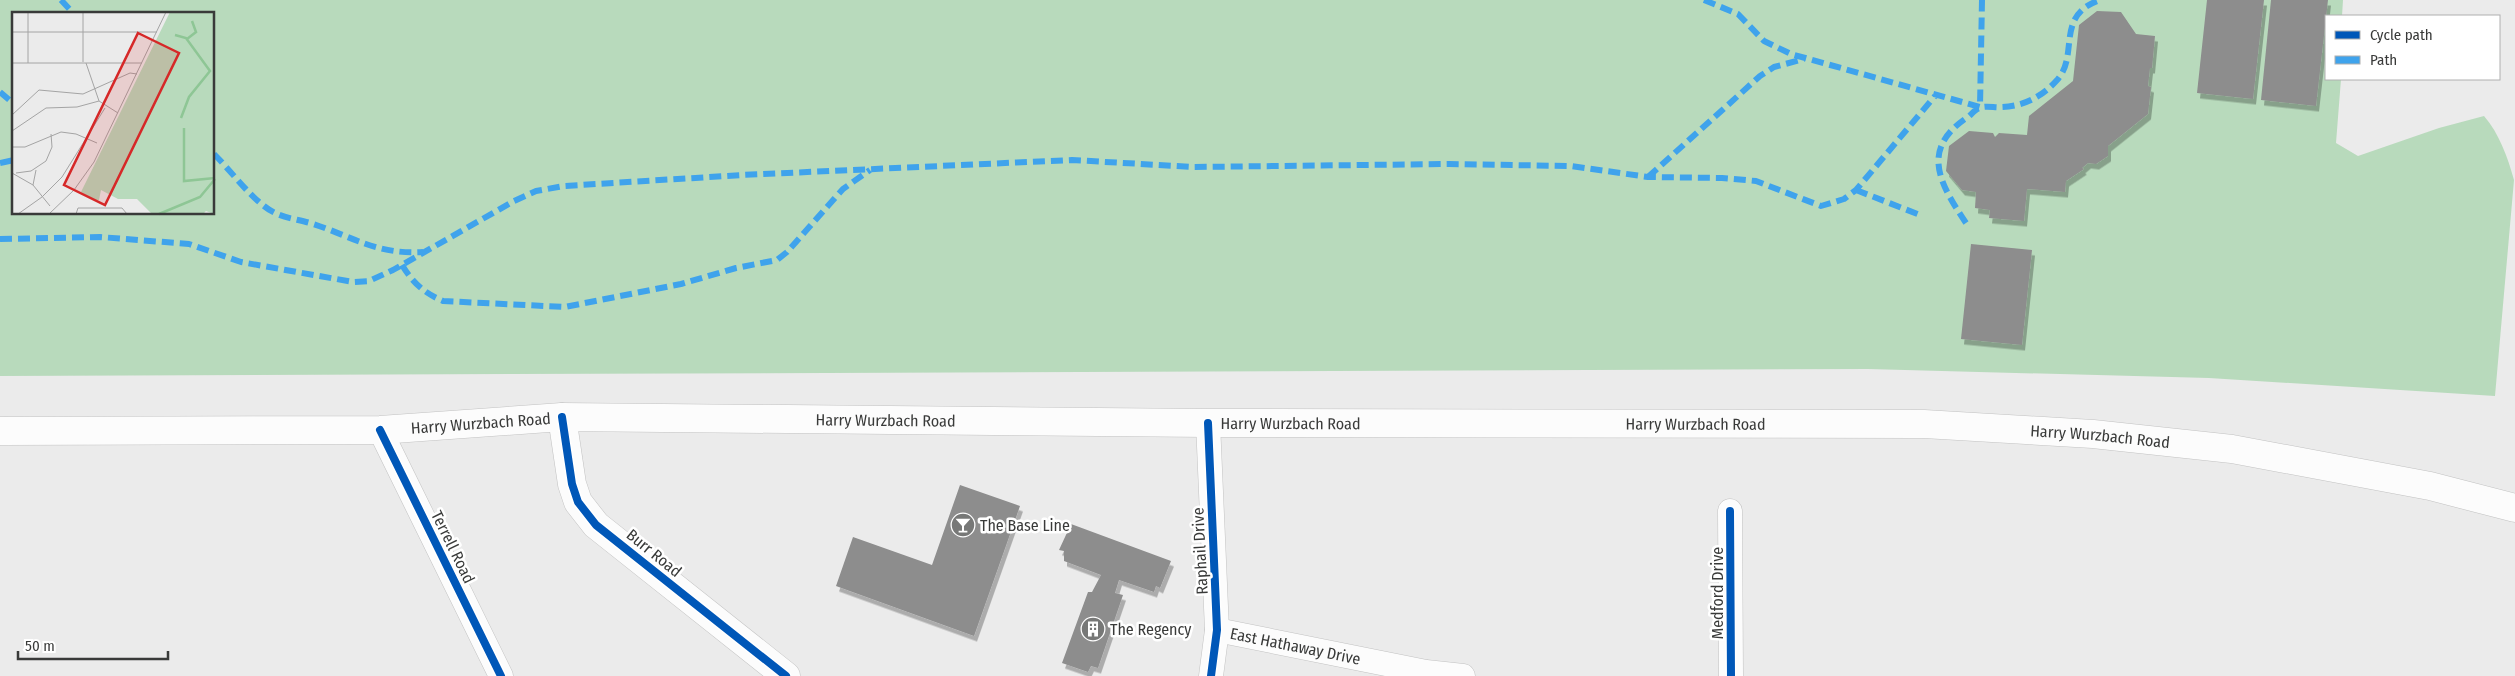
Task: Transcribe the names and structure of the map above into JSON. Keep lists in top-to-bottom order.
{
  "streets": {
    "main road": ["Harry Wurzbach Road", "Burr Road"],
    "street": [
      "Terrell Road",
      "Raphail Drive",
      "Medford Drive",
      "East Hathaway Drive"
    ]
  },
  "crossings": [
    ["Harry Wurzbach Road", "Terrell Road"],
    ["Harry Wurzbach Road", "Raphail Drive"],
    ["Harry Wurzbach Road", "Burr Road"],
    ["Raphail Drive", "East Hathaway Drive"]
  ],
  "places": {
    "bar": ["The Base Line"],
    "building": ["The Regency"]
  },
  "legend": ["Cycle path", "Path"],
  "scale_bar": "50 m"
}
